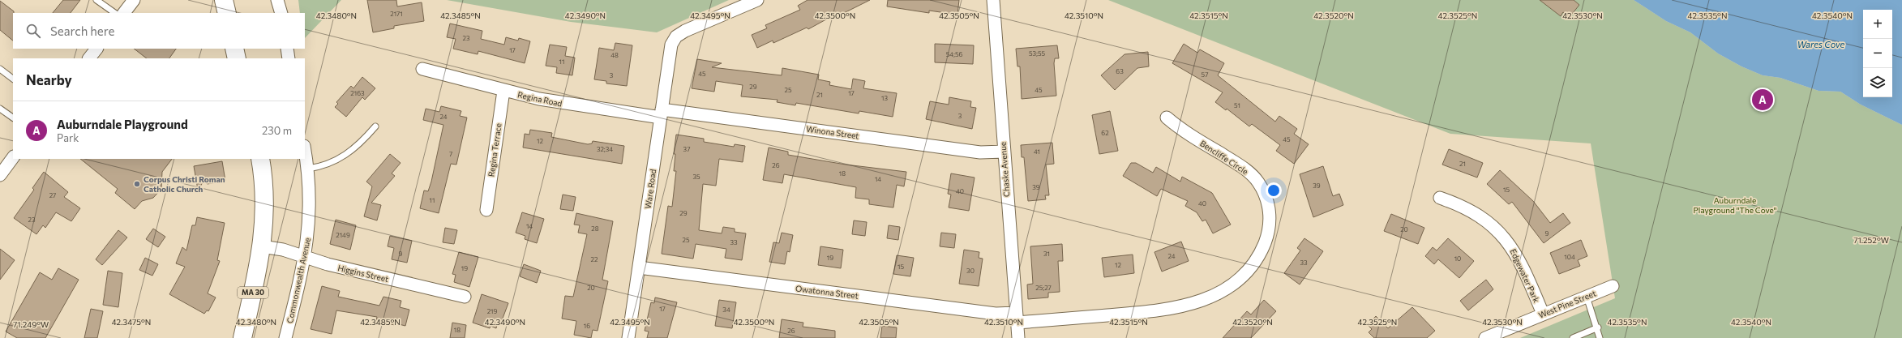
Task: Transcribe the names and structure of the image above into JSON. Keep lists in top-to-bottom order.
{
  "streets": {
    "main road": ["MA 30"],
    "street": [
      "Regina Road",
      "Winona Street",
      "Regina Terrace",
      "Bencliffe Circle",
      "Chaske Avenue",
      "Ware Road",
      "Higgins Street",
      "Edgewater Park",
      "Commonwealth Avenue",
      "Owatonna Street",
      "West Pine Street"
    ]
  },
  "crossings": [
    ["Regina Road", "Winona Street"],
    ["Regina Road", "Regina Terrace"],
    ["Regina Road", "Ware Road"],
    ["Winona Street", "Chaske Avenue"],
    ["Winona Street", "Ware Road"],
    ["Bencliffe Circle", "Chaske Avenue"],
    ["Bencliffe Circle", "Owatonna Street"],
    ["Chaske Avenue", "Owatonna Street"],
    ["Ware Road", "Owatonna Street"],
    ["Higgins Street", "Commonwealth Avenue"],
    ["Higgins Street", "MA 30"],
    ["Edgewater Park", "West Pine Street"]
  ],
  "water": ["Wares Cove"],
  "parks": ["Auburndale Playground \"The Cove\""],
  "places": ["Corpus Christi Roman Catholic Church"],
  "house_numbers": [
    "2171",
    "23",
    "17",
    "53;55",
    "54;56",
    "48",
    "11",
    "63",
    "45",
    "57",
    "3",
    "29",
    "25",
    "45",
    "2163",
    "17",
    "21",
    "13",
    "51",
    "3",
    "24",
    "62",
    "45",
    "12",
    "32;34",
    "37",
    "41",
    "7",
    "21",
    "26",
    "18",
    "35",
    "14",
    "39",
    "39",
    "15",
    "40",
    "27",
    "11",
    "40",
    "29",
    "23",
    "14",
    "28",
    "20",
    "9",
    "2149",
    "25",
    "33",
    "9",
    "31",
    "24",
    "104",
    "19",
    "10",
    "22",
    "33",
    "12",
    "15",
    "19",
    "30",
    "20",
    "25;27",
    "17",
    "34",
    "219",
    "16",
    "18",
    "26"
  ],
  "page": {
    "map_buttons": ["+", "−"],
    "search": "Search here",
    "heading": "Nearby",
    "pins": "A",
    "list": [
      {
        "mark": "A",
        "name": "Auburndale Playground",
        "note": "Park",
        "value": "230 m"
      }
    ]
  },
  "coordinates": [
    "42.3510°N",
    "42.3515°N",
    "42.3525°N",
    "42.3530°N",
    "42.3535°N",
    "42.3480°N",
    "42.3485°N",
    "42.3490°N",
    "42.3495°N",
    "42.3500°N",
    "42.3505°N",
    "42.3520°N",
    "42.3540°N",
    "71.252°W",
    "42.3475°N",
    "71.249°W"
  ]
}
